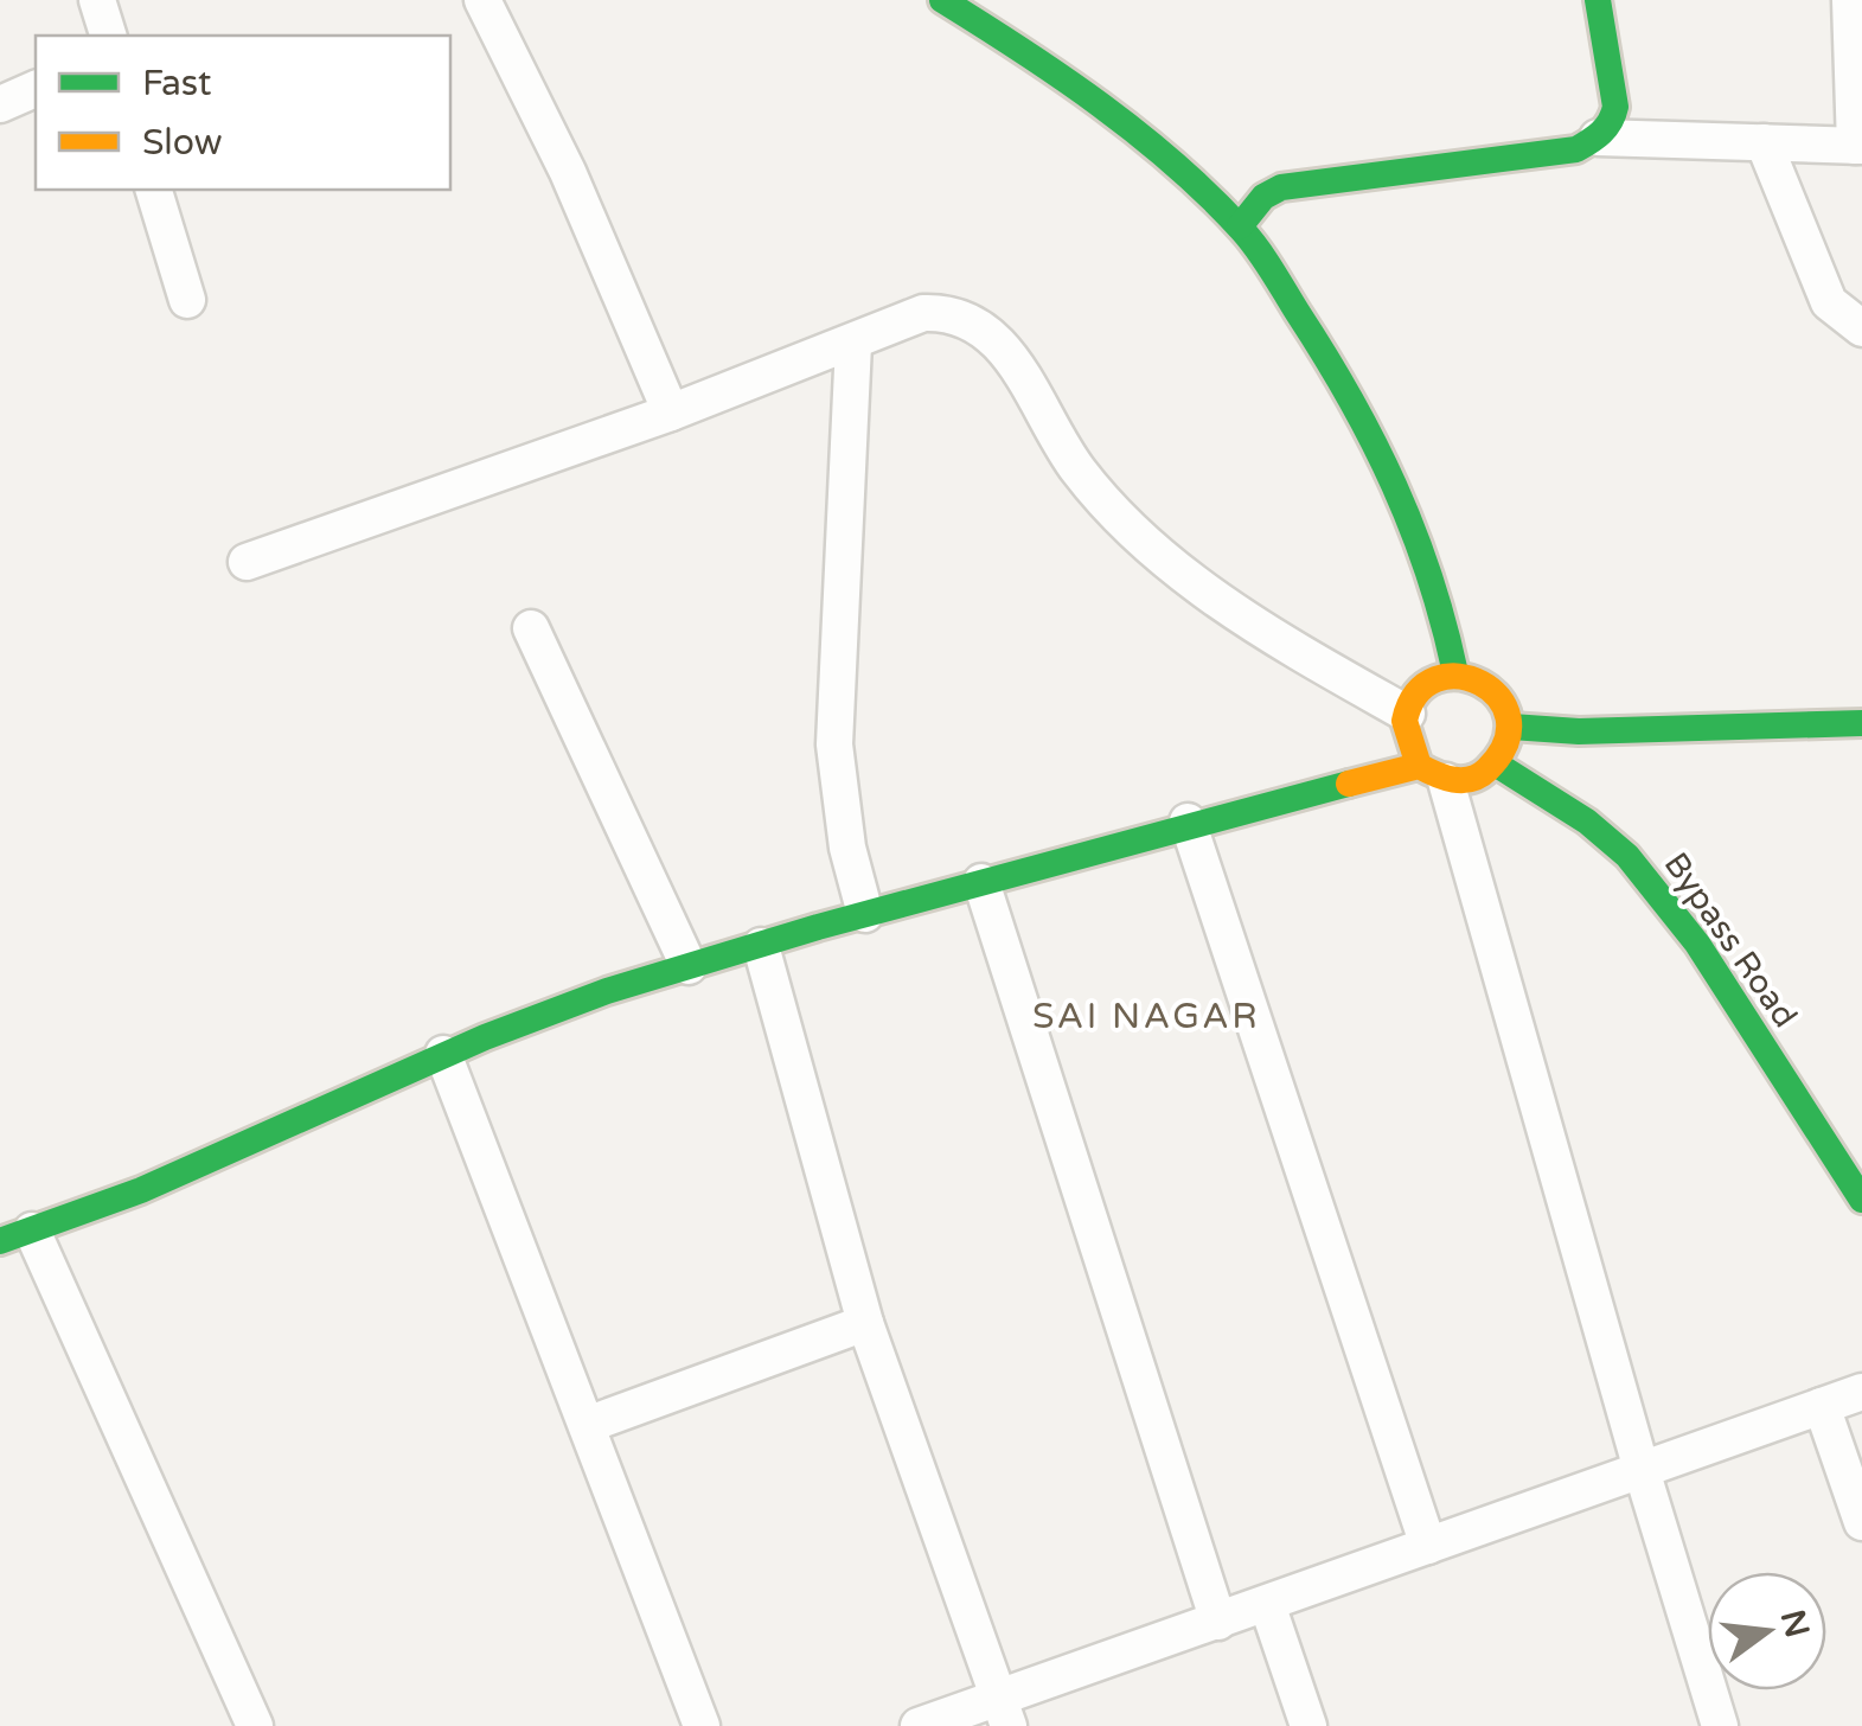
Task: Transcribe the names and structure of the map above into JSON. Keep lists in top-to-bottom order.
{
  "streets": {
    "street": ["Bypass Road"]
  },
  "districts": ["SAI NAGAR"],
  "legend": ["Fast", "Slow"],
  "north": "right"
}
